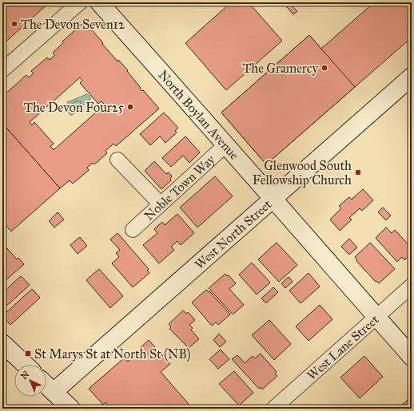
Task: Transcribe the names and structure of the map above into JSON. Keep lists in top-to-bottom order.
{
  "streets": {
    "street": [
      "North Boylan Avenue",
      "Noble Town Way",
      "West North Street",
      "West Lane Street"
    ]
  },
  "crossings": [
    ["North Boylan Avenue", "Noble Town Way"],
    ["North Boylan Avenue", "West North Street"],
    ["North Boylan Avenue", "West Lane Street"]
  ],
  "places": {
    "other": [
      "The Devon Seven12",
      "The Gramercy",
      "The Devon Four25",
      "Glenwood South Fellowship Church"
    ],
    "transit": ["St Marys St at North St (NB)"]
  },
  "north": "top left"
}
